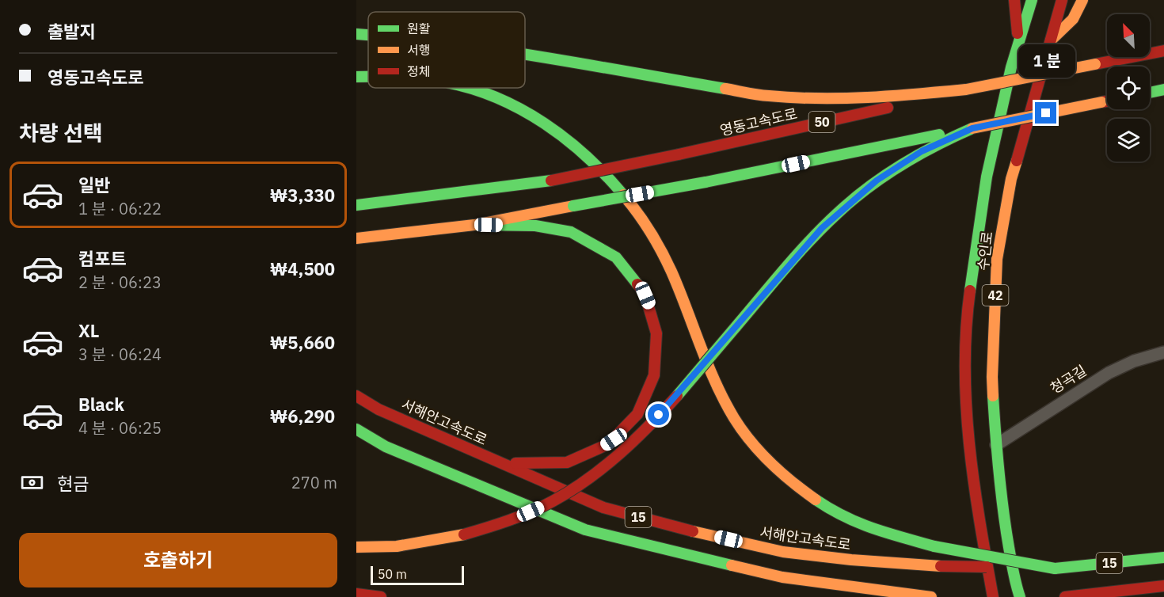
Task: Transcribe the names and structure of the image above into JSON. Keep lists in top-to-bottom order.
{
  "streets": {
    "main road": [
      "영동고속도로",
      "50",
      "수인로",
      "42",
      "서해안고속도로",
      "15"
    ],
    "street": ["청곡길"]
  },
  "crossings": [
    ["수인로", "청곡길"]
  ],
  "legend": ["원활", "서행", "정체"],
  "scale_bar": "50 m",
  "north": "top left",
  "page": {
    "banner": ["출발지", "영동고속도로"],
    "bubble": "1 분",
    "heading": "차량 선택",
    "list": [
      {
        "name": "일반",
        "note": "1 분 · 06:22",
        "value": "₩3,330"
      },
      {
        "name": "컴포트",
        "note": "2 분 · 06:23",
        "value": "₩4,500"
      },
      {
        "name": "XL",
        "note": "3 분 · 06:24",
        "value": "₩5,660"
      },
      {
        "name": "Black",
        "note": "4 분 · 06:25",
        "value": "₩6,290"
      }
    ],
    "pay": ["현금", "270 m"],
    "buttons": "호출하기",
    "scale": "50 m"
  }
}
